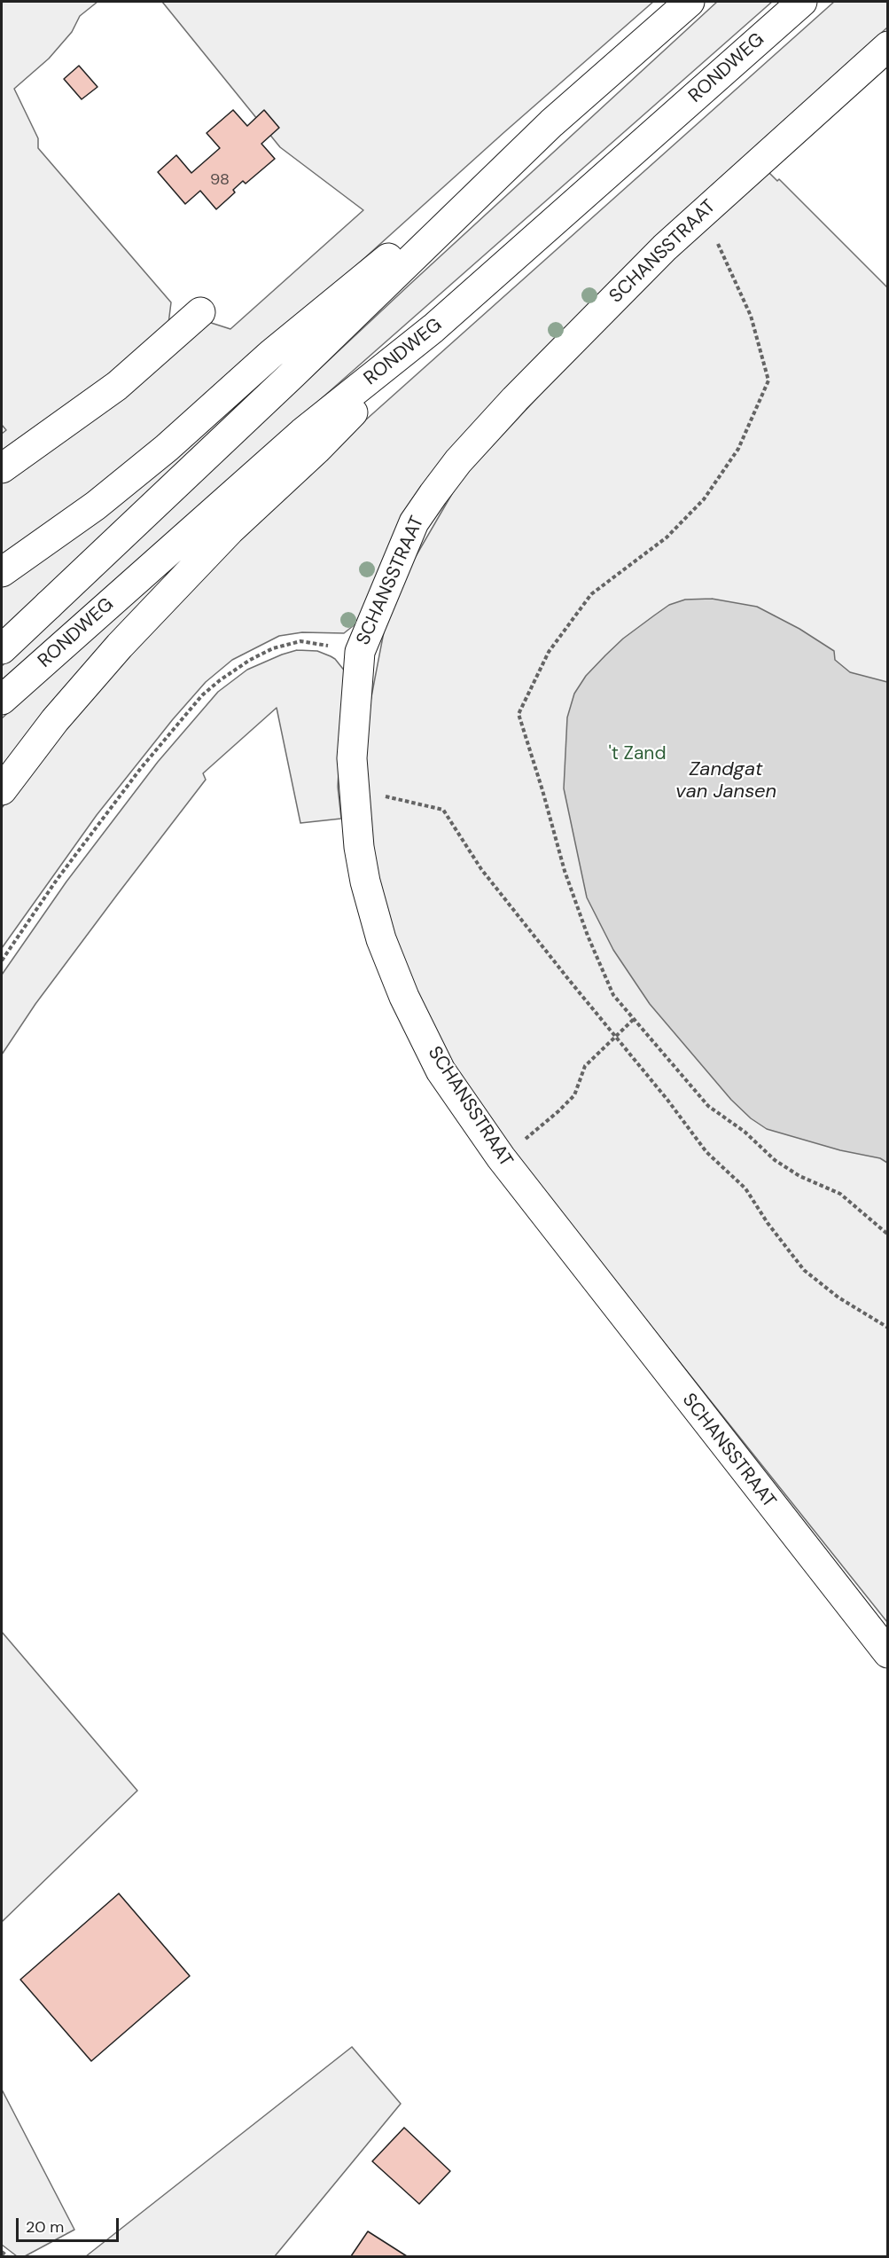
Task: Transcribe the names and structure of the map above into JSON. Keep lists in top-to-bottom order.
{
  "streets": {
    "main road": ["RONDWEG", "SCHANSSTRAAT"]
  },
  "water": ["Zandgat van Jansen"],
  "parks": ["'t Zand"],
  "house_numbers": ["98"],
  "scale_bar": "20 m"
}
